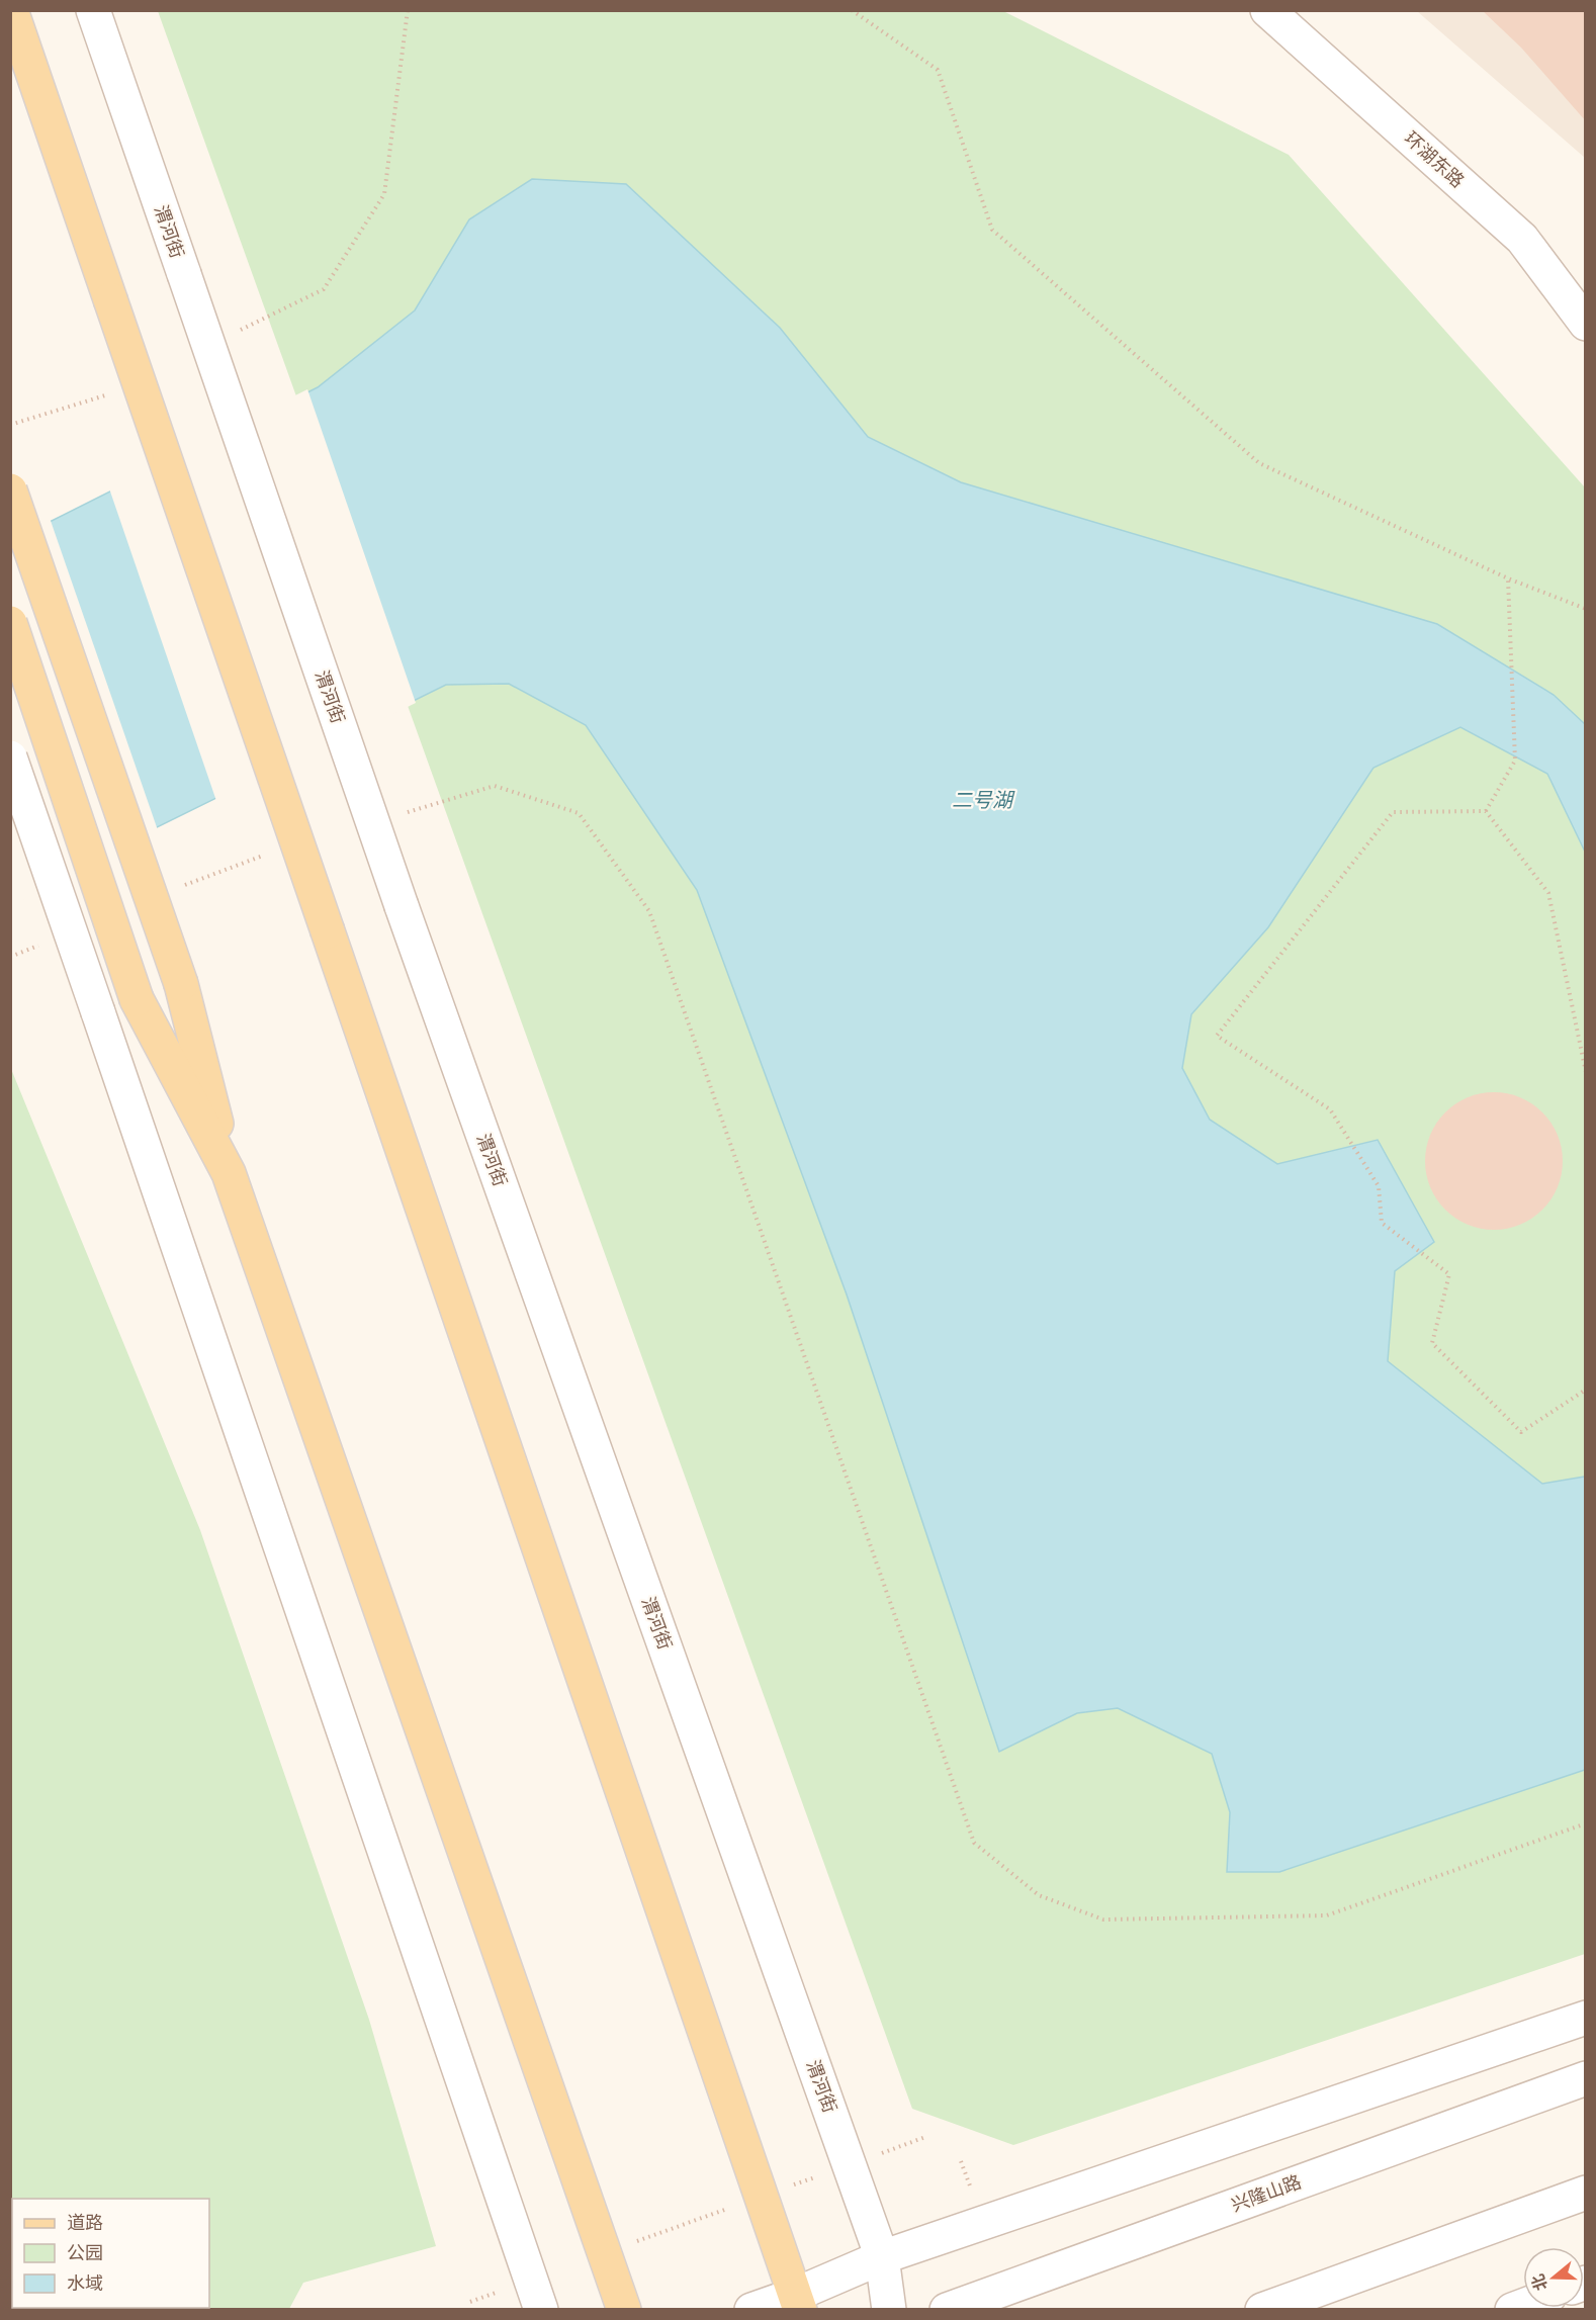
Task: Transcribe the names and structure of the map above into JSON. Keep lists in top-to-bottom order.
{
  "streets": {
    "street": ["环湖东路", "渭河街", "兴隆山路"]
  },
  "water": ["二号湖"],
  "legend": ["道路", "公园", "水域"],
  "north": "left"
}
